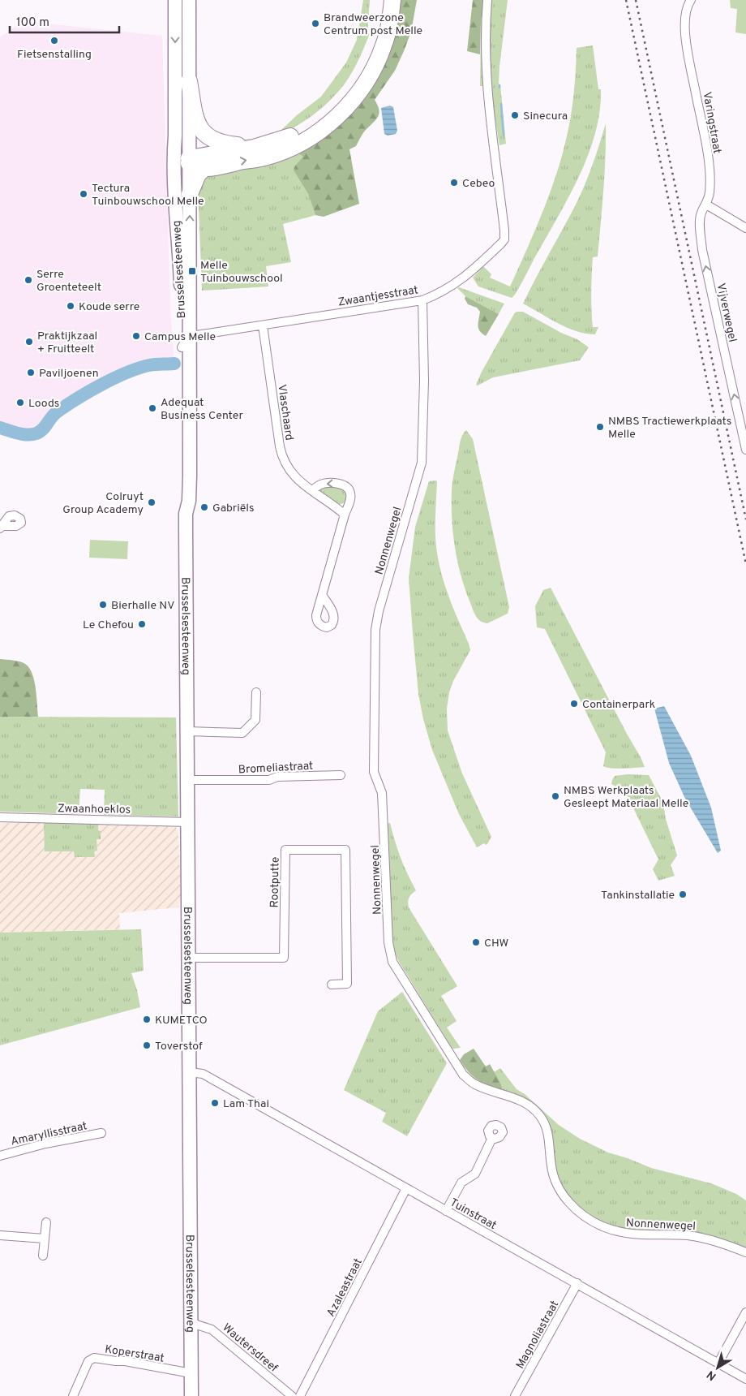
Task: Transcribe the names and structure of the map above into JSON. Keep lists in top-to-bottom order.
{
  "streets": {
    "main road": ["Brusselsesteenweg"],
    "street": [
      "Varingstraat",
      "Zwaantjesstraat",
      "Vijverwegel",
      "Vlaschaard",
      "Nonnenwegel",
      "Bromeliastraat",
      "Zwaanhoeklos",
      "Rootputte",
      "Amaryllisstraat",
      "Tuinstraat",
      "Azaleastraat",
      "Magnoliastraat",
      "Wautersdreef",
      "Koperstraat"
    ]
  },
  "crossings": [
    ["Varingstraat", "Vijverwegel"],
    ["Brusselsesteenweg", "Zwaantjesstraat"],
    ["Brusselsesteenweg", "Bromeliastraat"],
    ["Brusselsesteenweg", "Zwaanhoeklos"],
    ["Brusselsesteenweg", "Rootputte"],
    ["Brusselsesteenweg", "Tuinstraat"],
    ["Brusselsesteenweg", "Wautersdreef"],
    ["Brusselsesteenweg", "Koperstraat"],
    ["Zwaantjesstraat", "Vlaschaard"],
    ["Zwaantjesstraat", "Nonnenwegel"],
    ["Tuinstraat", "Azaleastraat"],
    ["Tuinstraat", "Magnoliastraat"]
  ],
  "one_way": ["Vijverwegel"],
  "places": {
    "other": [
      "Brandweerzone Centrum post Melle",
      "Fietsenstalling",
      "Sinecura",
      "Cebeo",
      "Tectura Tuinbouwschool Melle",
      "Serre Groenteteelt",
      "Koude serre",
      "Campus Melle",
      "Praktijkzaal + Fruitteelt",
      "Paviljoenen",
      "Loods",
      "Adequat Business Center",
      "NMBS Tractiewerkplaats Melle",
      "Colruyt Group Academy",
      "Gabriëls",
      "Bierhalle NV",
      "Le Chefou",
      "Containerpark",
      "NMBS Werkplaats Gesleept Materiaal Melle",
      "Tankinstallatie",
      "CHW",
      "KUMETCO",
      "Toverstof",
      "Lam Thai"
    ],
    "transit": ["Melle Tuinbouwschool"]
  },
  "scale_bar": "100 m",
  "north": "bottom left"
}
